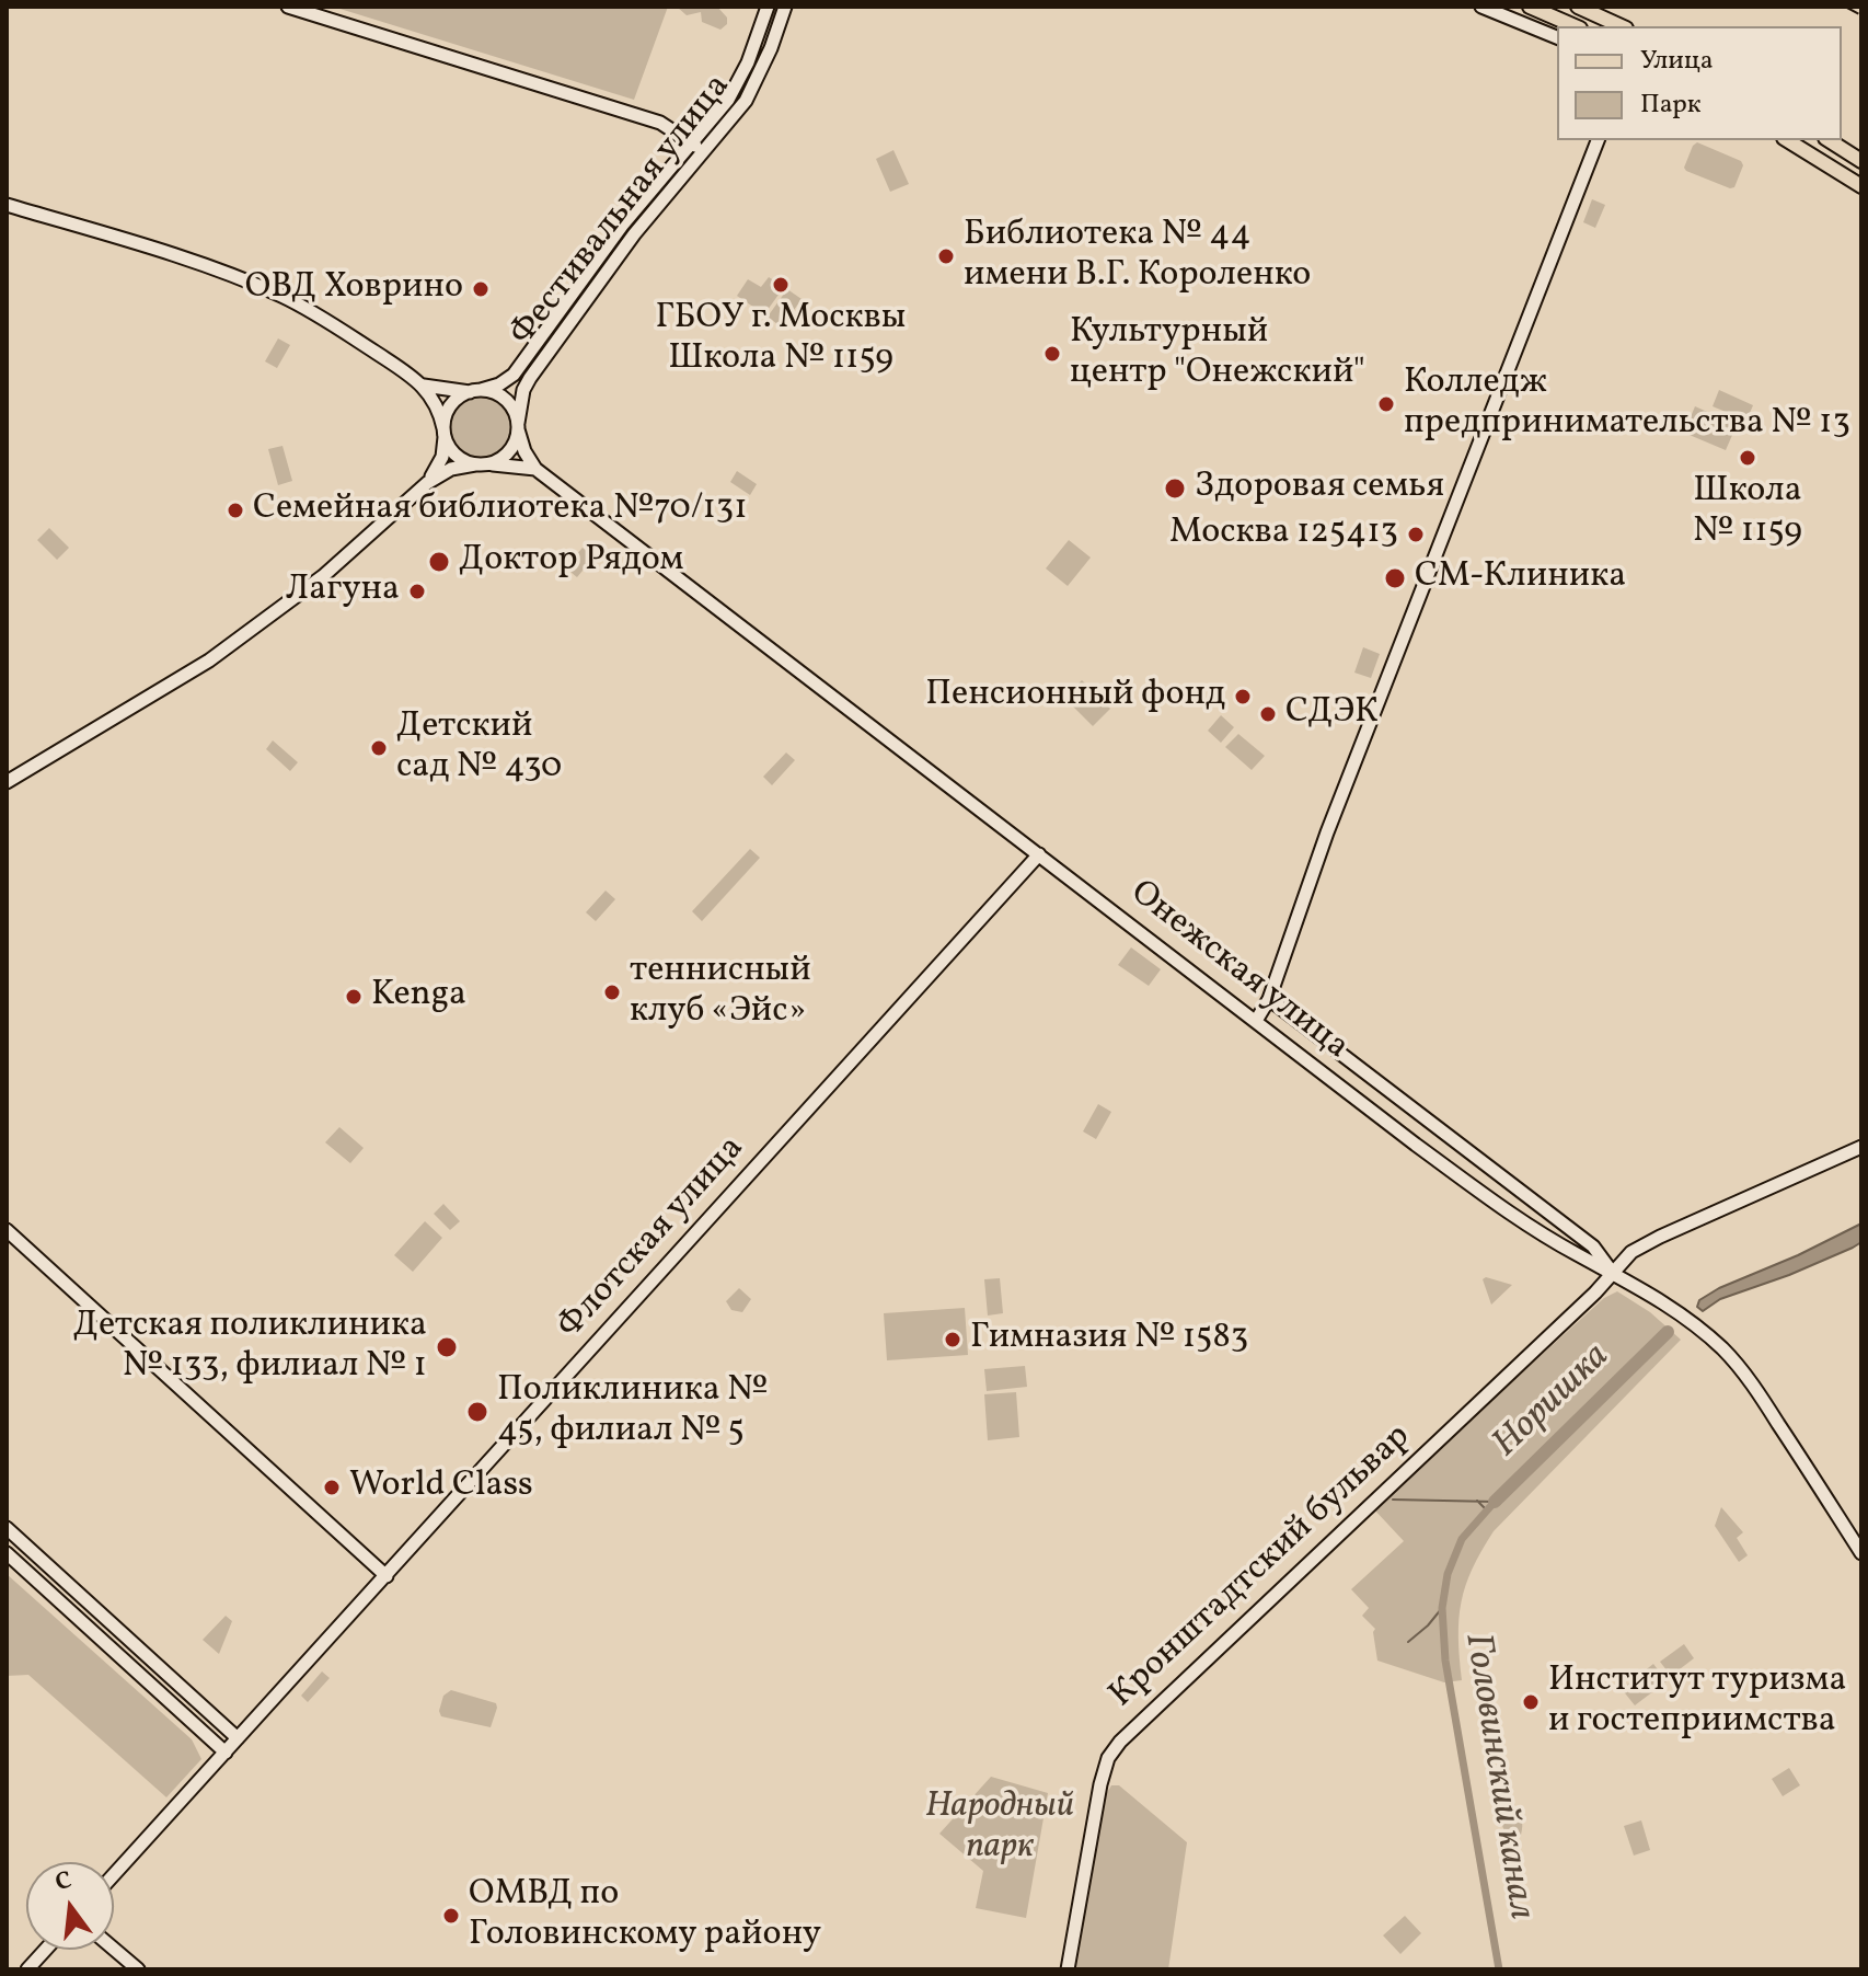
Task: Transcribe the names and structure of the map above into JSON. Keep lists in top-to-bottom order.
{
  "streets": {
    "main road": [
      "Фестивальная улица",
      "Онежская улица",
      "Флотская улица",
      "Кронштадтский бульвар"
    ]
  },
  "crossings": [
    ["Фестивальная улица", "Онежская улица"],
    ["Онежская улица", "Флотская улица"],
    ["Онежская улица", "Кронштадтский бульвар"]
  ],
  "water": ["Норишка", "Головинский канал"],
  "parks": ["Народный парк"],
  "places": [
    "Библиотека № 44 имени В.Г. Короленко",
    "ГБОУ г. Москвы Школа № 1159",
    "ОВД Ховрино",
    "Культурный центр \"Онежский\"",
    "Колледж предпринимательства № 13",
    "Школа № 1159",
    "Здоровая семья",
    "Семейная библиотека №70/131",
    "Москва 125413",
    "Доктор Рядом",
    "СМ-Клиника",
    "Лагуна",
    "Пенсионный фонд",
    "СДЭК",
    "Детский сад № 430",
    "теннисный клуб «Эйс»",
    "Kenga",
    "Гимназия № 1583",
    "Детская поликлиника № 133, филиал № 1",
    "Поликлиника № 45, филиал № 5",
    "World Class",
    "Институт туризма и гостеприимства",
    "ОМВД по Головинскому району"
  ],
  "legend": ["Улица", "Парк"],
  "north": "top"
}
